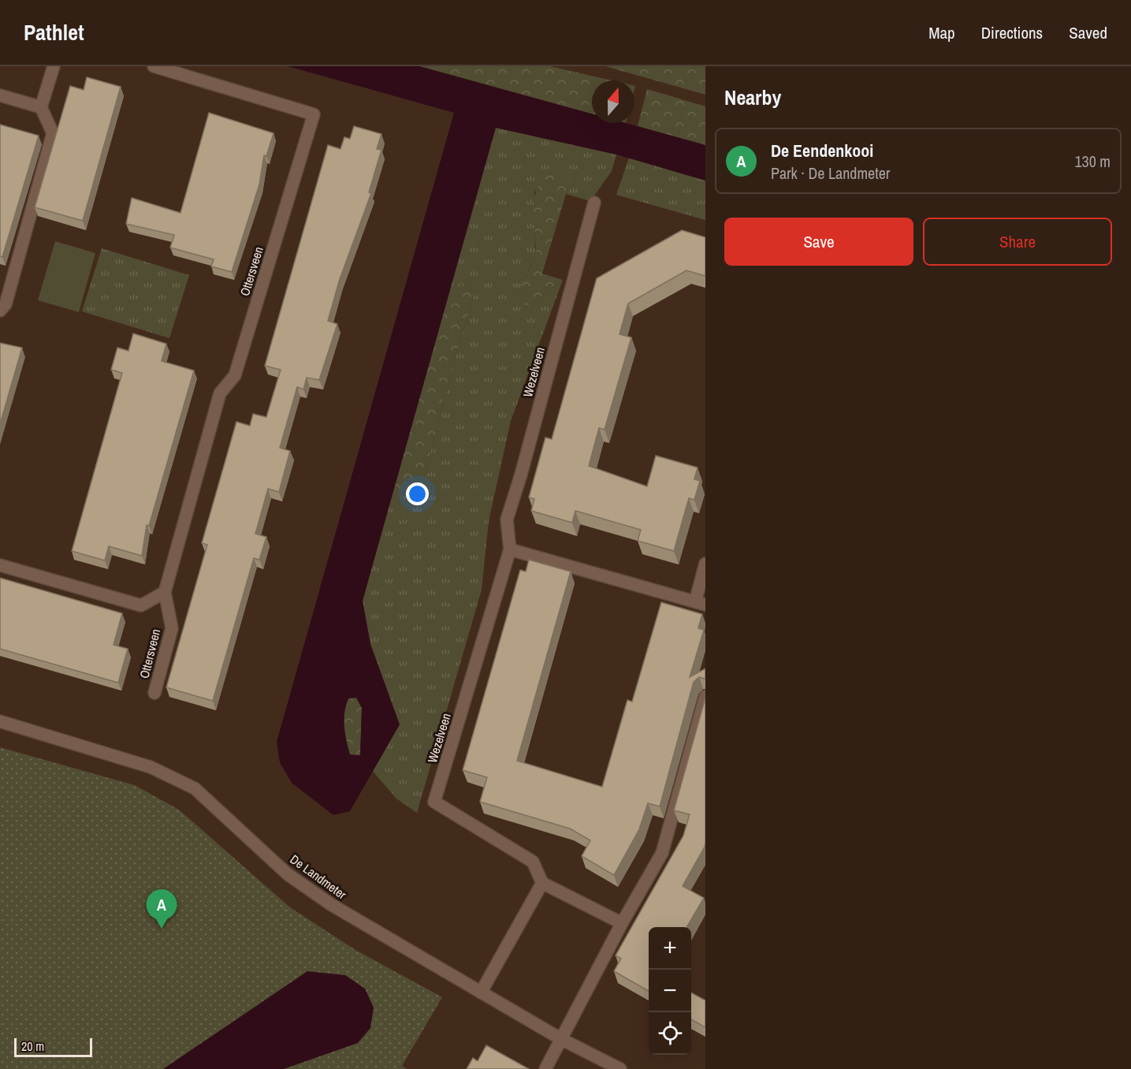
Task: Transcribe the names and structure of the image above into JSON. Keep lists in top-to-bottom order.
{
  "streets": {
    "street": ["Ottersveen", "Wezelveen", "De Landmeter"]
  },
  "scale_bar": "20 m",
  "north": "top",
  "page": {
    "header": "Pathlet",
    "nav": ["Map", "Directions", "Saved"],
    "heading": "Nearby",
    "list": [
      {
        "mark": "A",
        "name": "De Eendenkooi",
        "note": "Park · De Landmeter",
        "value": "130 m"
      }
    ],
    "buttons": ["Save", "Share"],
    "pins": "A",
    "map_buttons": ["+", "−"],
    "scale": "20 m"
  }
}
